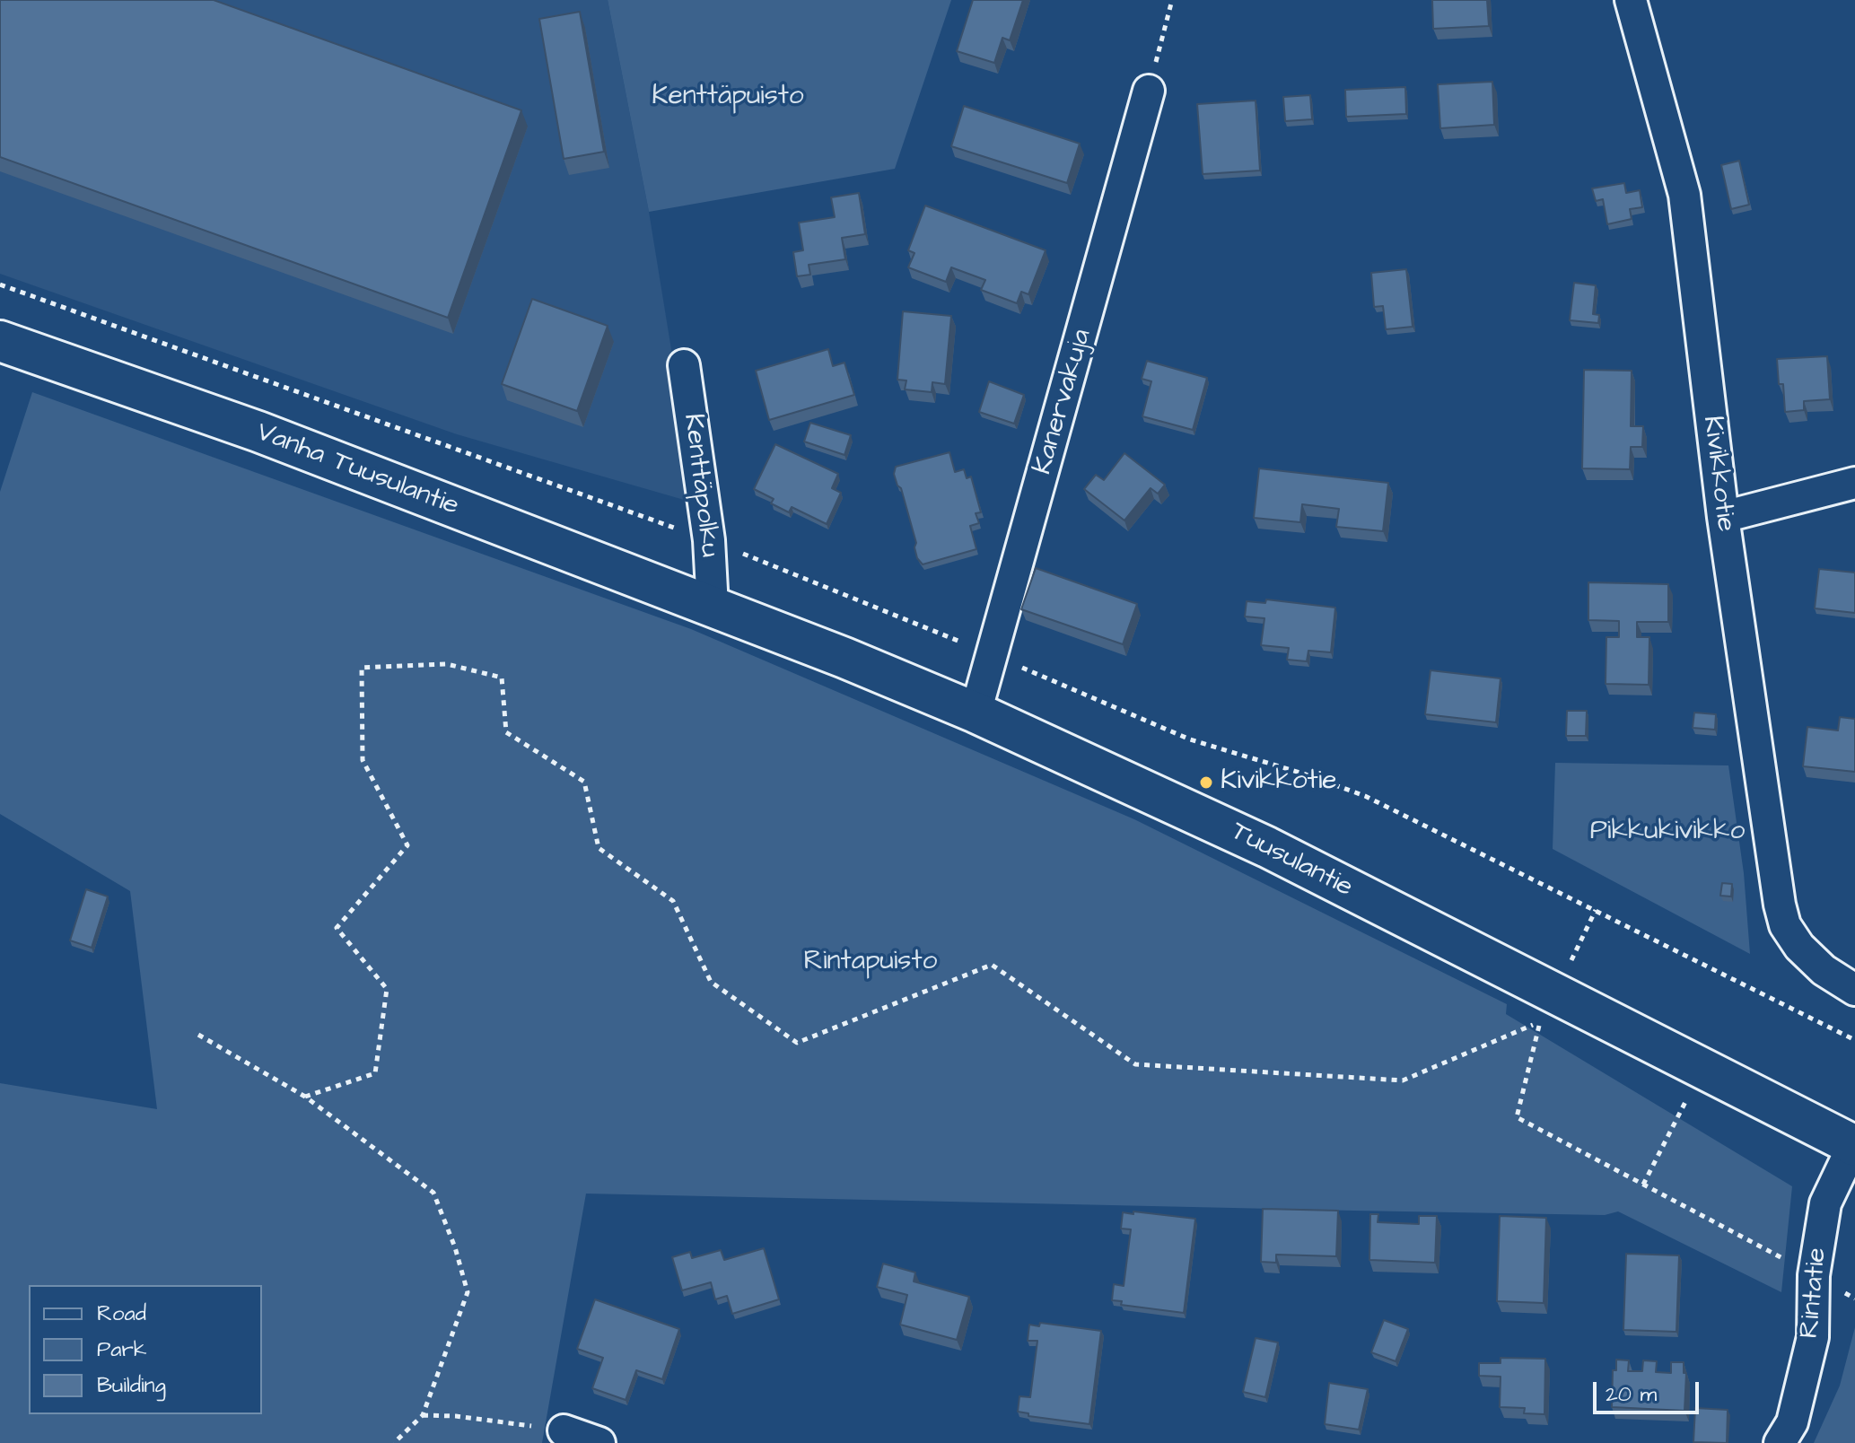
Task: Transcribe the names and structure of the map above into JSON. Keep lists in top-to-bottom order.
{
  "streets": {
    "main road": ["Vanha Tuusulantie", "Tuusulantie"],
    "street": [
      "Kanervakuja",
      "Kivikkotie",
      "Kenttäpolku",
      "Rintatie"
    ]
  },
  "crossings": [
    ["Kanervakuja", "Tuusulantie"],
    ["Vanha Tuusulantie", "Kenttäpolku"],
    ["Vanha Tuusulantie", "Tuusulantie"],
    ["Kenttäpolku", "Tuusulantie"],
    ["Tuusulantie", "Rintatie"]
  ],
  "parks": ["Kenttäpuisto", "Pikkukivikko", "Rintapuisto"],
  "places": ["Kivikkotie"],
  "legend": ["Road", "Park", "Building"],
  "scale_bar": "20 m"
}
